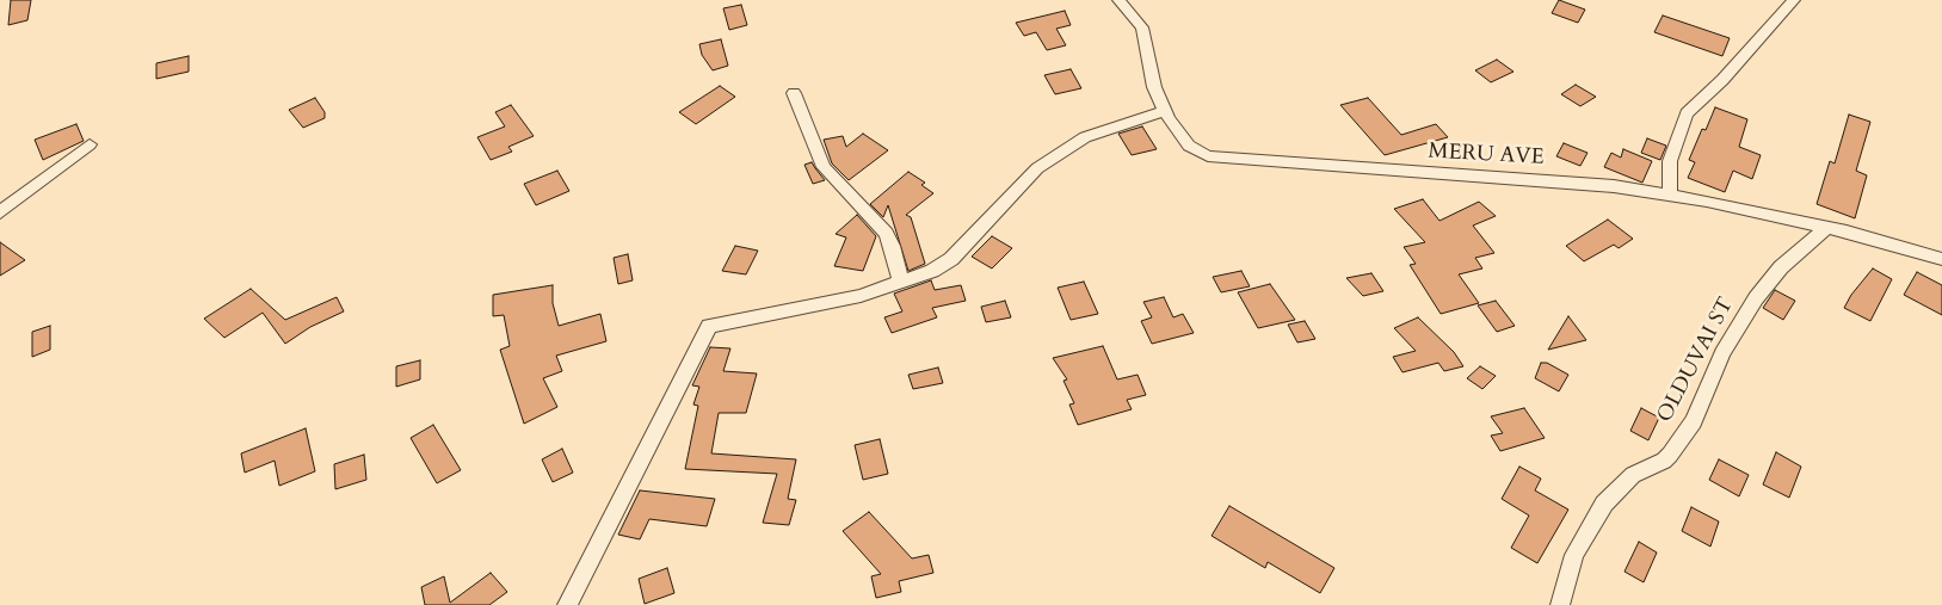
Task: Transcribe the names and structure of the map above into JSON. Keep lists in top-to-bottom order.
{
  "streets": {
    "street": ["MERU AVE", "OLDUVAI ST"]
  },
  "crossings": [
    ["MERU AVE", "OLDUVAI ST"]
  ]
}
